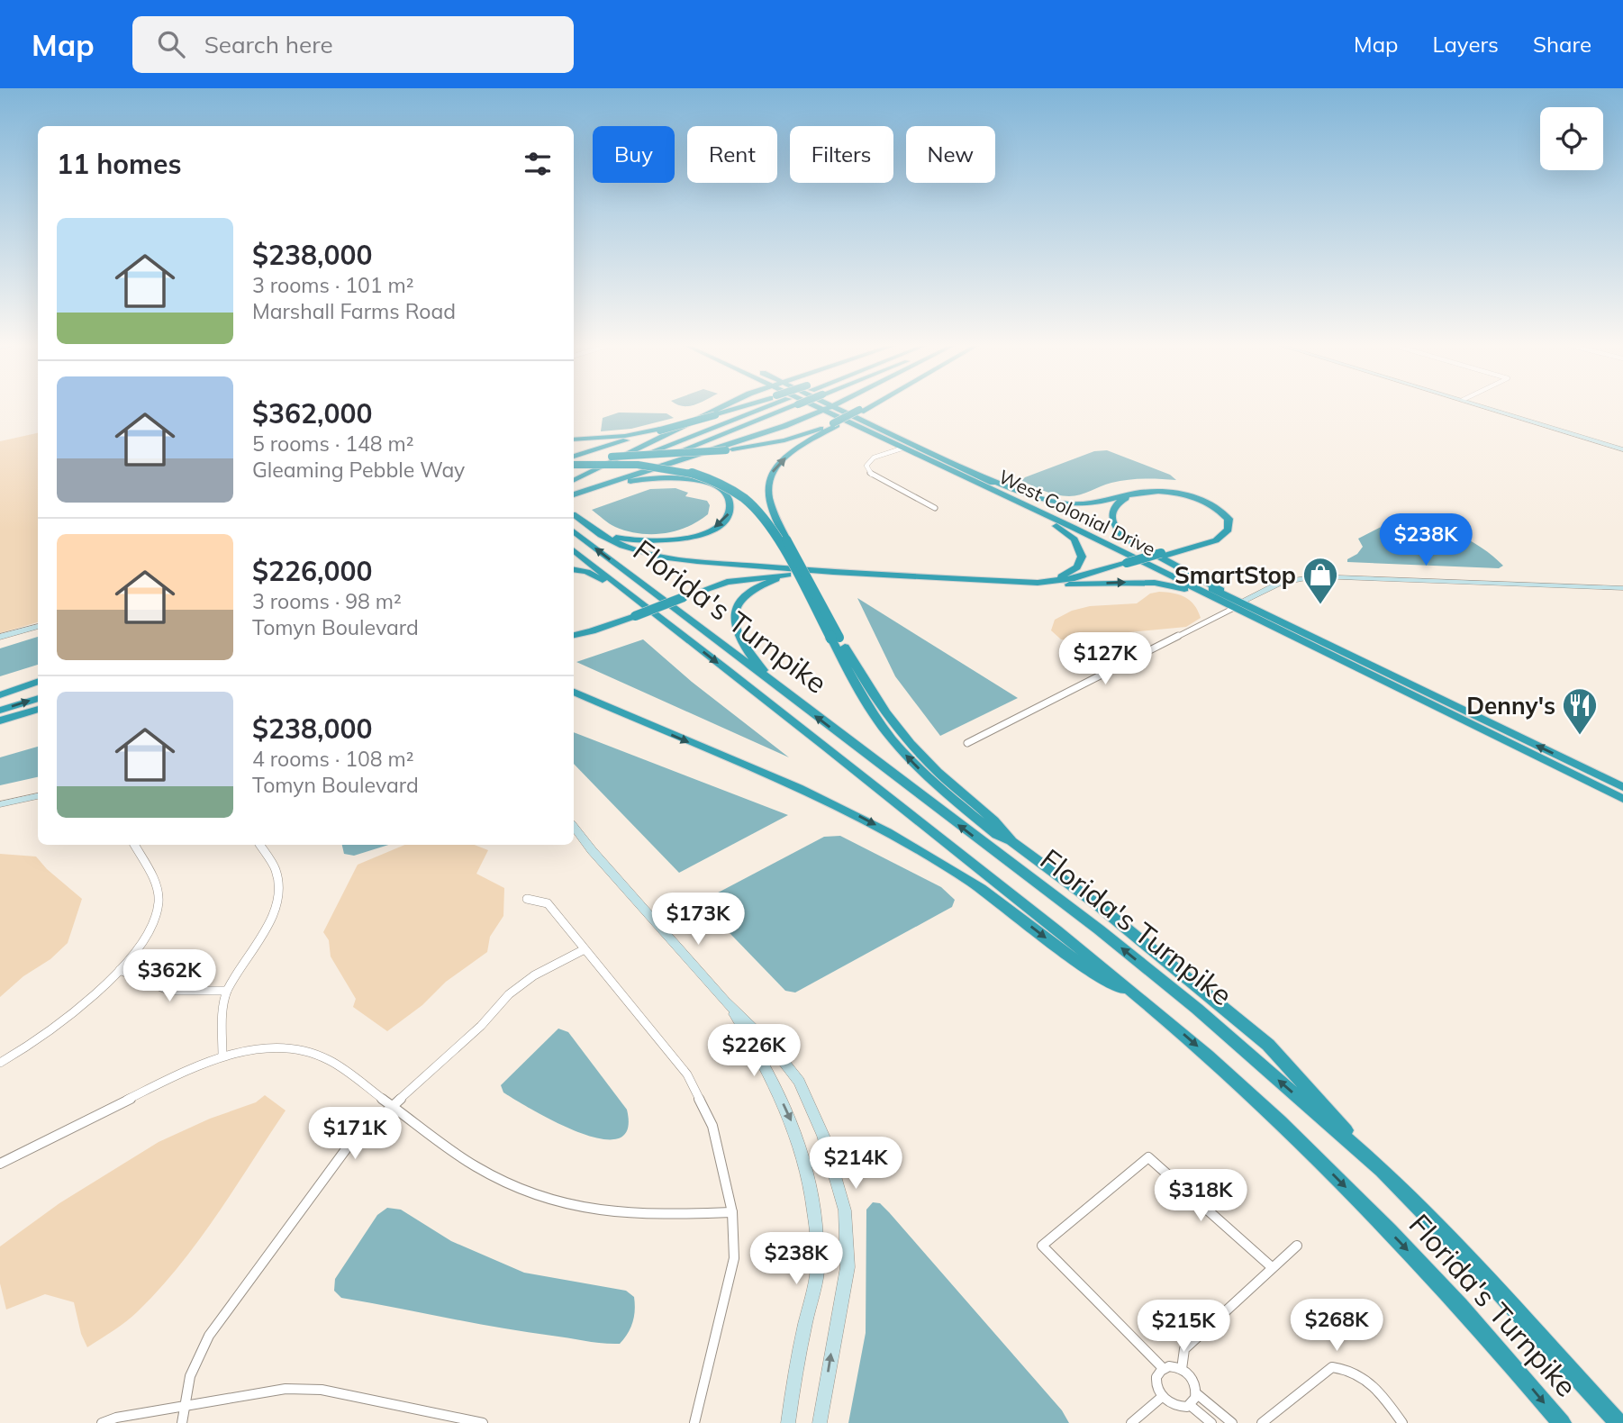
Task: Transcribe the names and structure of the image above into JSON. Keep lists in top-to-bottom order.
{
  "streets": {
    "highway": ["West Colonial Drive", "Florida's Turnpike"]
  },
  "places": {
    "shop": ["SmartStop"],
    "restaurant": ["Denny's"]
  },
  "page": {
    "header": "Map",
    "search": "Search here",
    "nav": ["Map", "Layers", "Share"],
    "chip": [
      "Buy",
      "Rent",
      "Filters",
      "New"
    ],
    "heading": "11 homes",
    "list": [
      {
        "name": "$238,000",
        "note": "3 rooms · 101 m² · Marshall Farms Road"
      },
      {
        "name": "$362,000",
        "note": "5 rooms · 148 m² · Gleaming Pebble Way"
      },
      {
        "name": "$226,000",
        "note": "3 rooms · 98 m² · Tomyn Boulevard"
      },
      {
        "name": "$238,000",
        "note": "4 rooms · 108 m² · Tomyn Boulevard"
      }
    ],
    "price": [
      "$238K",
      "$127K",
      "$173K",
      "$362K",
      "$226K",
      "$171K",
      "$214K",
      "$318K",
      "$238K",
      "$268K",
      "$215K"
    ]
  }
}
